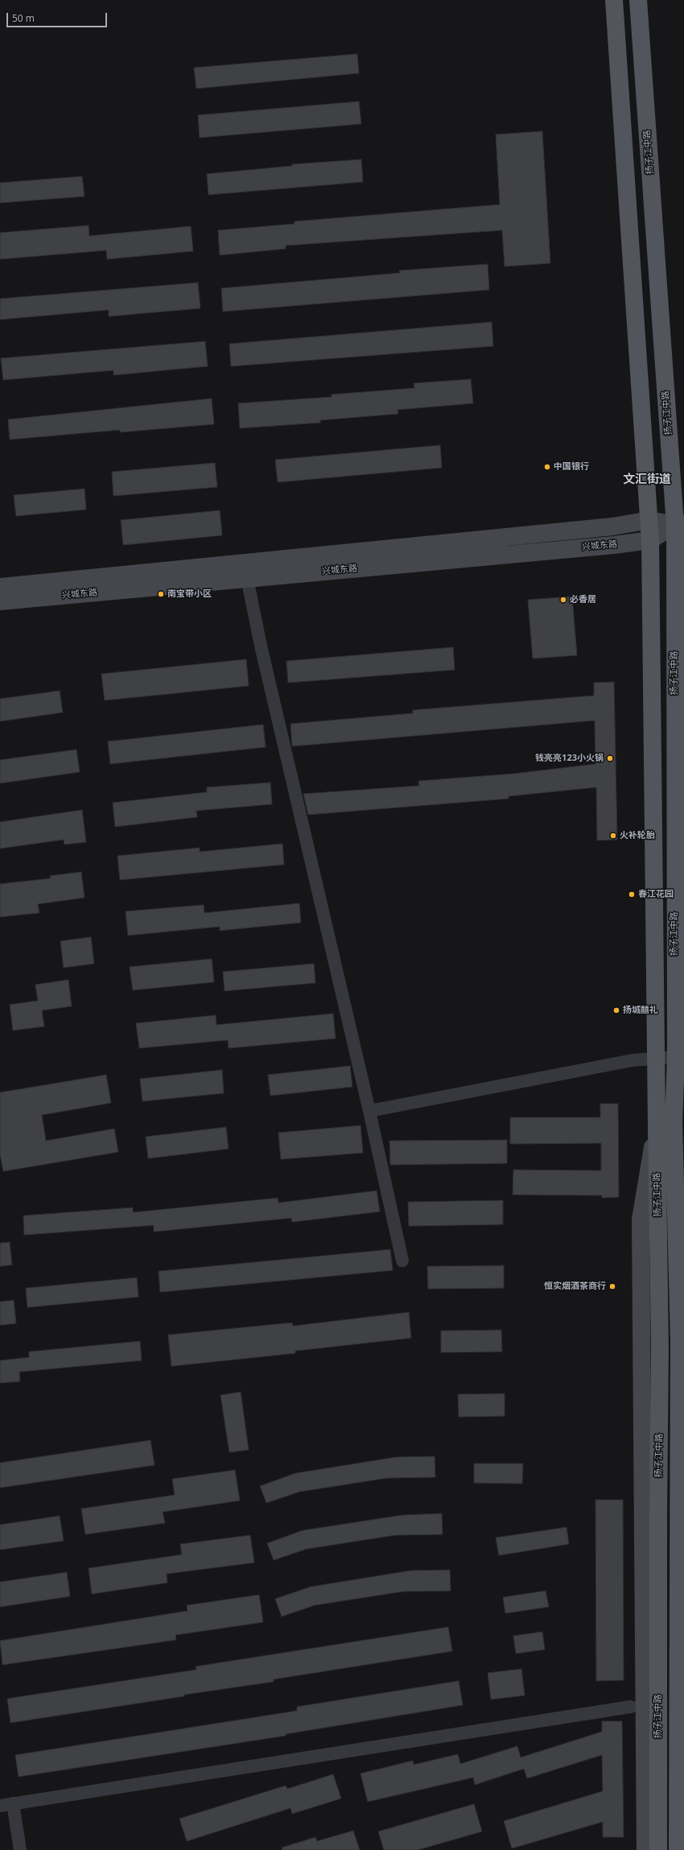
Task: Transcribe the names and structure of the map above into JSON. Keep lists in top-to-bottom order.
{
  "streets": {
    "main road": ["扬子江中路"],
    "street": ["兴城东路"]
  },
  "crossings": [
    ["扬子江中路", "兴城东路"]
  ],
  "districts": ["文汇街道"],
  "places": [
    "中国银行",
    "南宝带小区",
    "必香居",
    "钱亮亮123小火锅",
    "火补轮胎",
    "春江花园",
    "扬城囍礼",
    "恒实烟酒茶商行"
  ],
  "scale_bar": "50 m"
}
